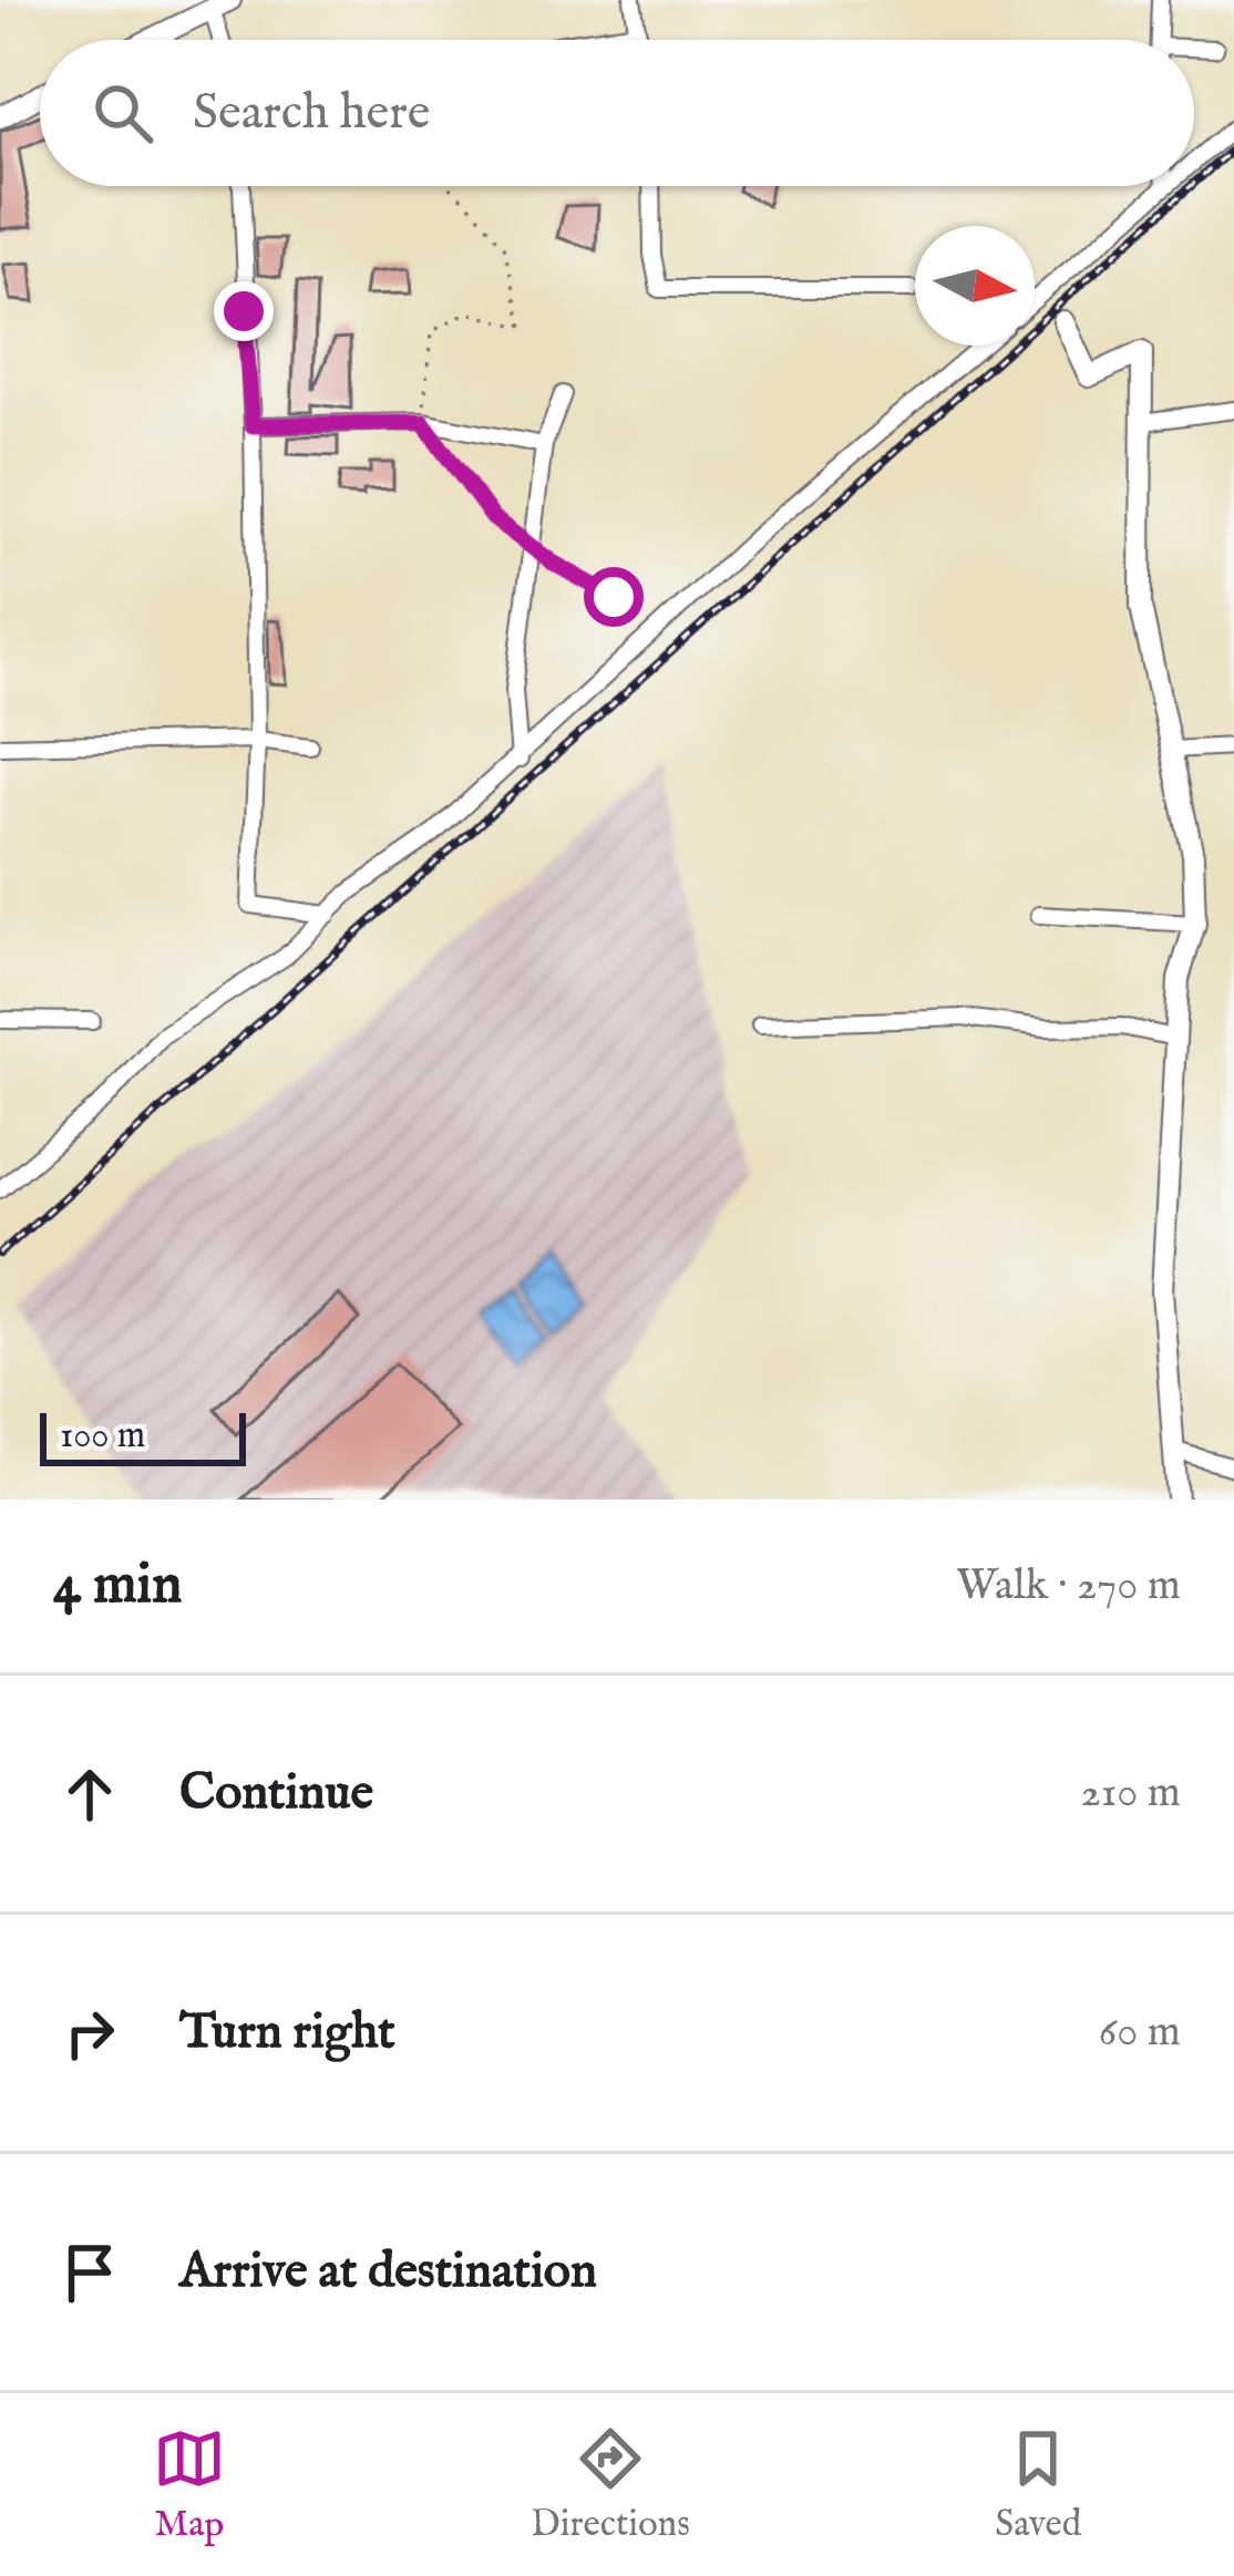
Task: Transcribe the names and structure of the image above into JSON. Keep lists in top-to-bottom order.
{
  "scale_bar": "100 m",
  "north": "right",
  "page": {
    "search": "Search here",
    "scale": "100 m",
    "heading": ["4 min", "Walk · 270 m"],
    "list": [
      ["Continue", "210 m"],
      ["Turn right", "60 m"],
      "Arrive at destination"
    ],
    "nav": ["Map", "Directions", "Saved"]
  }
}
